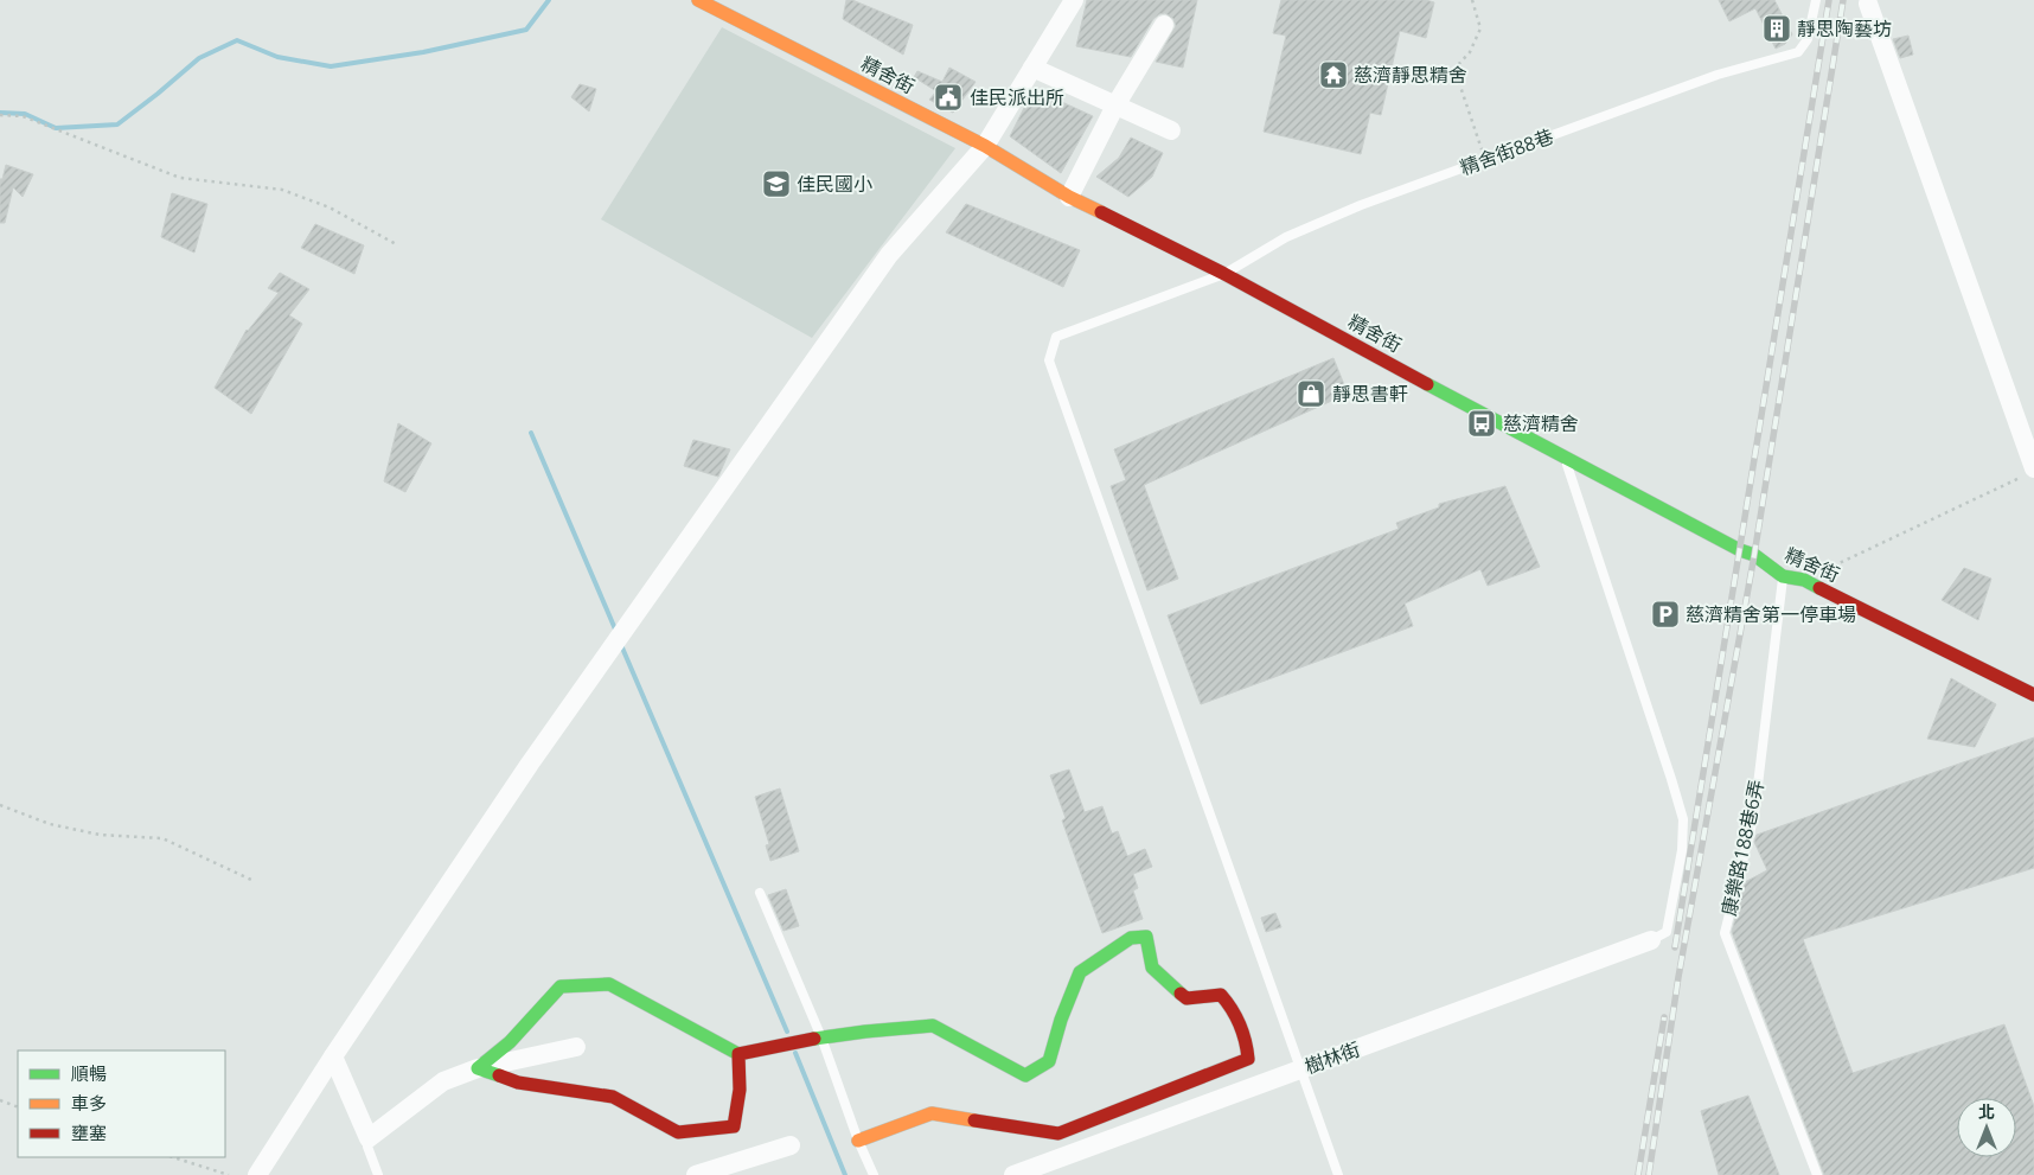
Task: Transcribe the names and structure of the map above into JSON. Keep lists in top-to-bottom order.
{
  "streets": {
    "street": ["精舍街", "樹林街"],
    "lane": ["精舍街88巷", "康樂路188巷6弄"]
  },
  "crossings": [
    ["精舍街", "精舍街88巷"],
    ["精舍街", "康樂路188巷6弄"],
    ["精舍街88巷", "樹林街"]
  ],
  "places": {
    "building": ["靜思陶藝坊"],
    "temple": ["慈濟靜思精舍"],
    "public building": ["佳民派出所"],
    "school or university": ["佳民國小"],
    "shop": ["靜思書軒"],
    "bus stop": ["慈濟精舍"],
    "parking": ["慈濟精舍第一停車場"]
  },
  "legend": ["順暢", "車多", "壅塞"],
  "north": "top"
}
